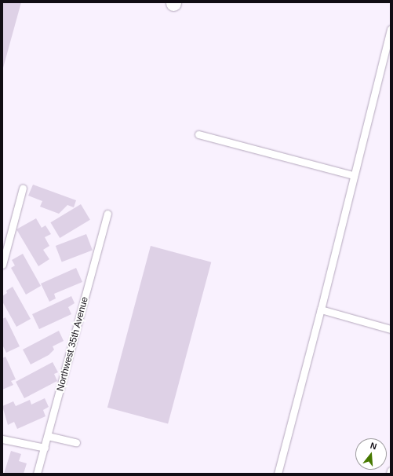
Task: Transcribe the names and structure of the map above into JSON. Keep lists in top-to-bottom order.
{
  "streets": {
    "lane": ["Northwest 35th Avenue"]
  },
  "north": "top"
}
